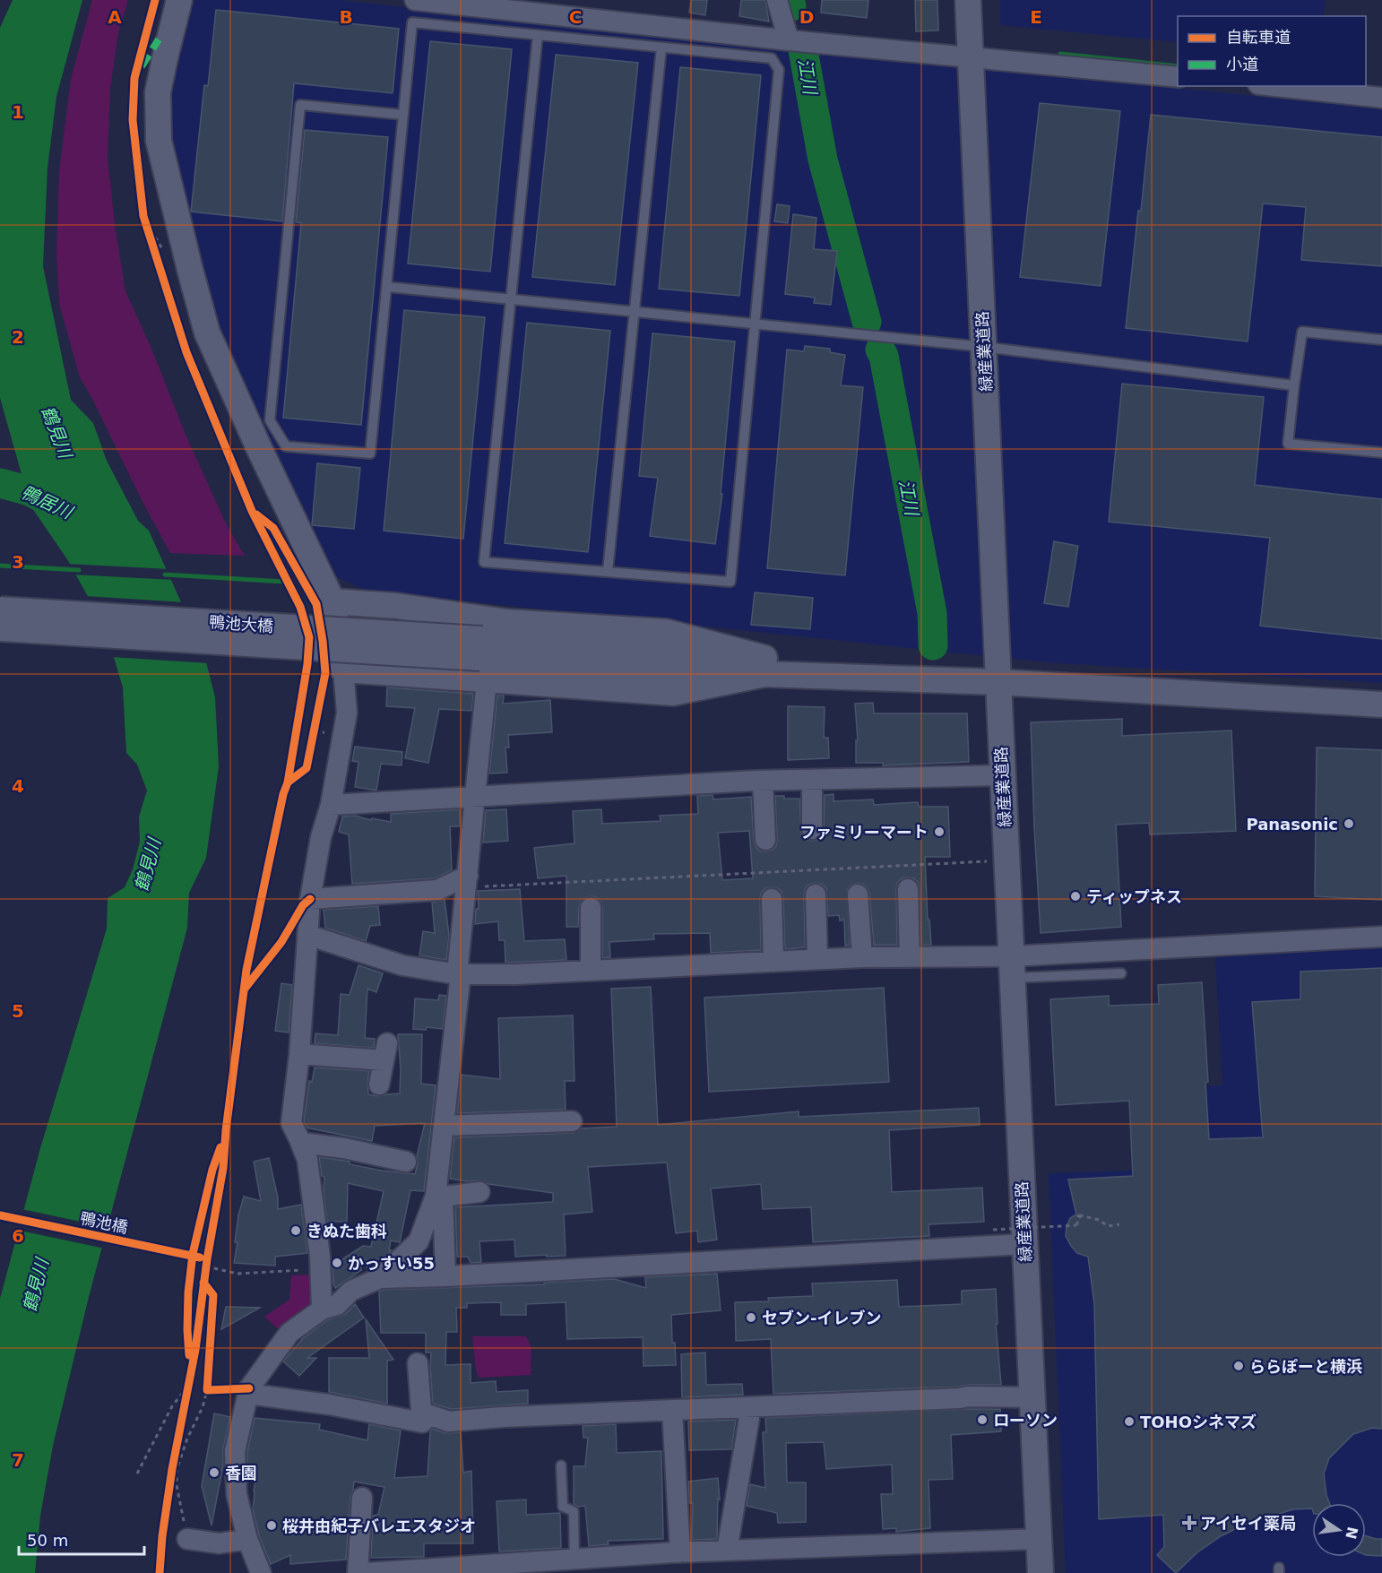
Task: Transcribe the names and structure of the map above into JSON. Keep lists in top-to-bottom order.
{
  "streets": {
    "street": ["緑産業道路", "鴨池大橋"],
    "cycle path": ["鴨池橋"]
  },
  "water": ["江川", "鶴見川", "鴨居川"],
  "places": {
    "other": [
      "Panasonic",
      "ファミリーマート",
      "ティップネス",
      "きぬた歯科",
      "かっすい55",
      "セブン-イレブン",
      "ららぽーと横浜",
      "ローソン",
      "TOHOシネマズ",
      "香園",
      "桜井由紀子バレエスタジオ"
    ],
    "health": ["アイセイ薬局"]
  },
  "legend": ["自転車道", "小道"],
  "scale_bar": "50 m",
  "north": "right",
  "grid": {
    "columns": [
      "A",
      "B",
      "C",
      "D",
      "E"
    ],
    "rows": [
      "1",
      "2",
      "3",
      "4",
      "5",
      "6",
      "7"
    ]
  }
}
